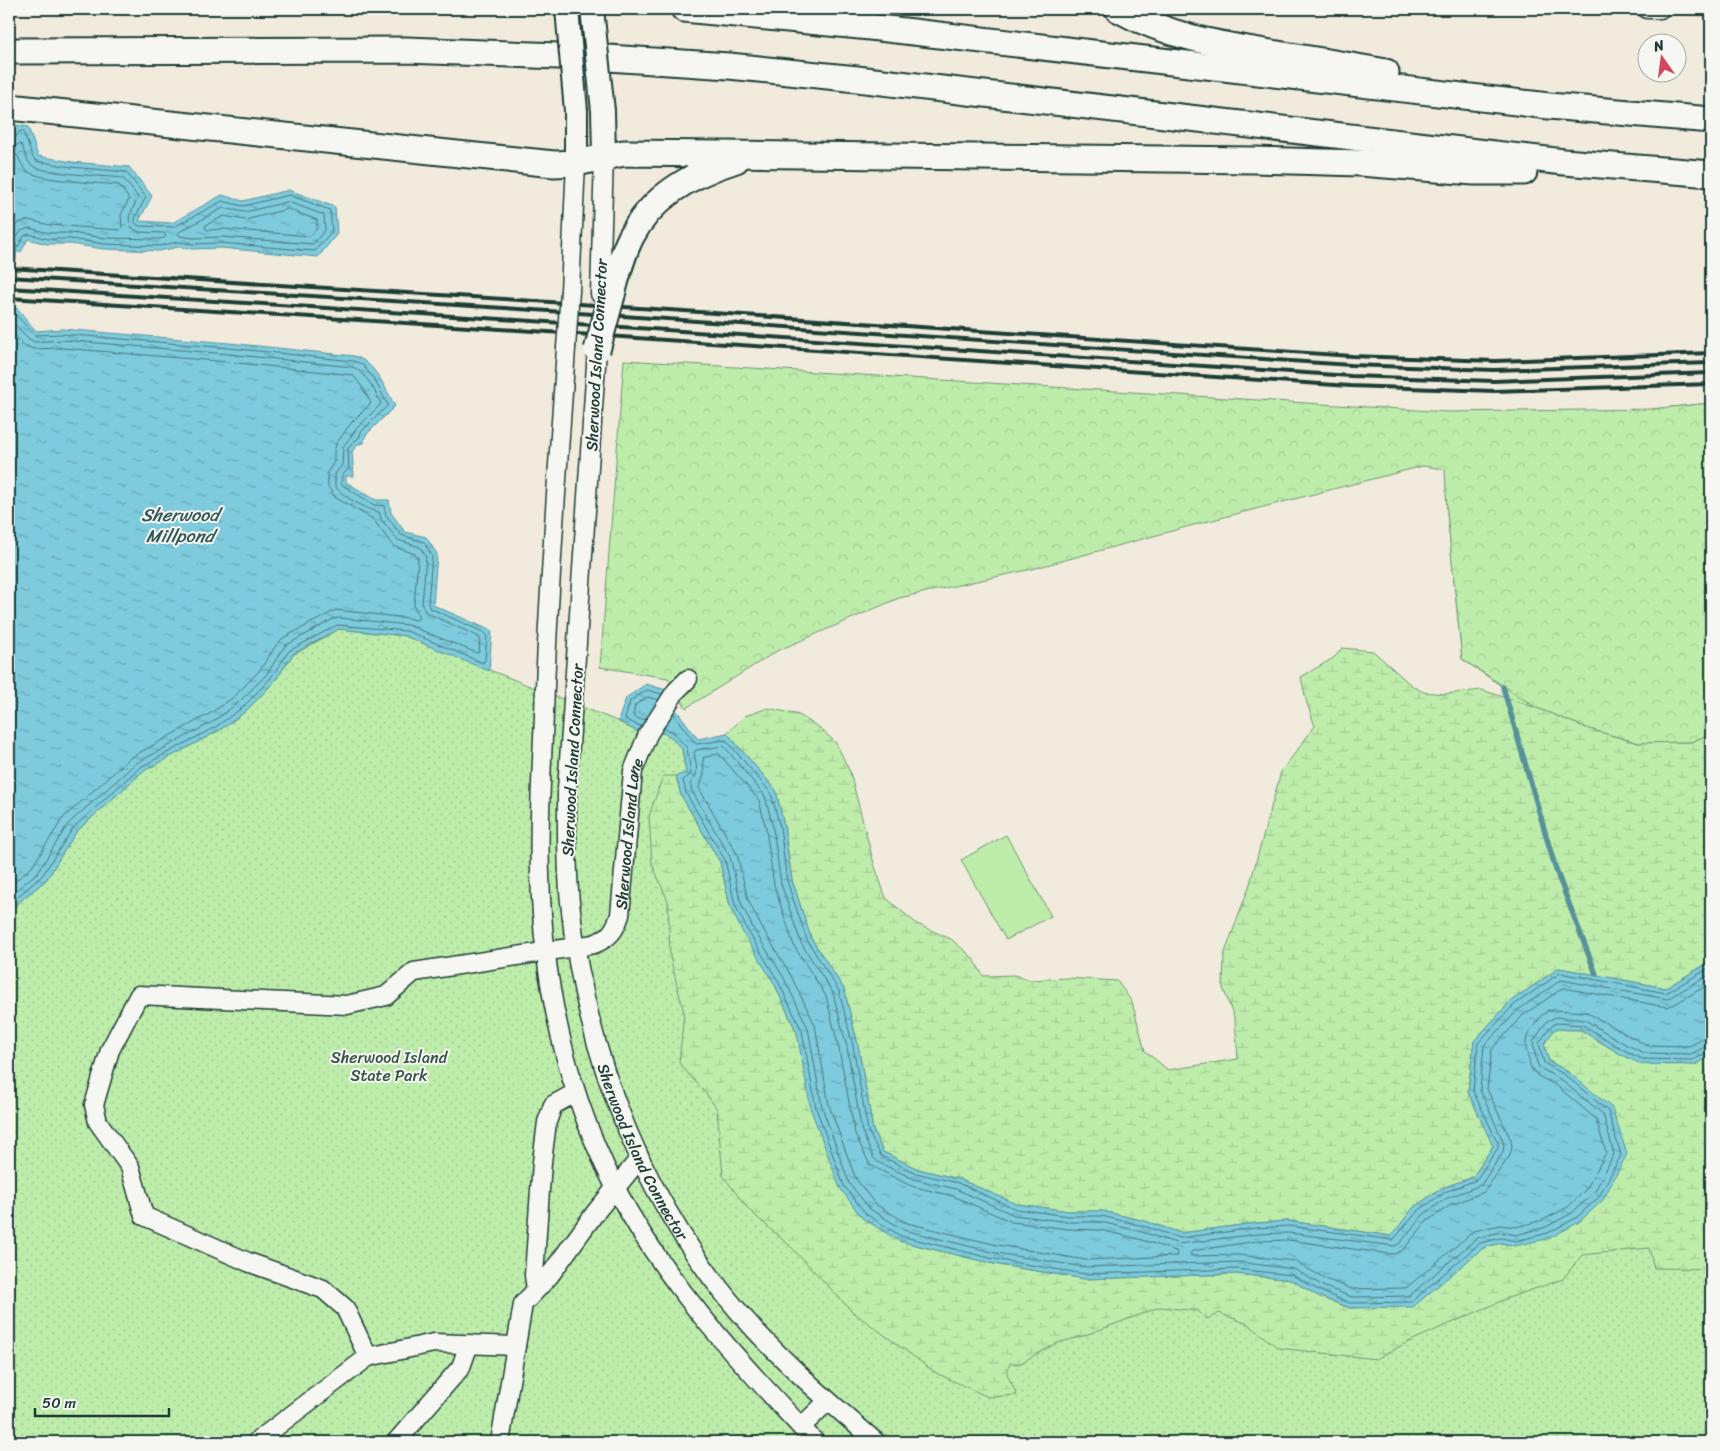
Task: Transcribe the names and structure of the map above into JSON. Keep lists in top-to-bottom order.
{
  "streets": {
    "main road": ["Sherwood Island Connector"],
    "street": ["Sherwood Island Lane"]
  },
  "crossings": [
    ["Sherwood Island Connector", "Sherwood Island Lane"]
  ],
  "water": ["Sherwood Millpond"],
  "parks": ["Sherwood Island State Park"],
  "scale_bar": "50 m",
  "north": "top"
}
